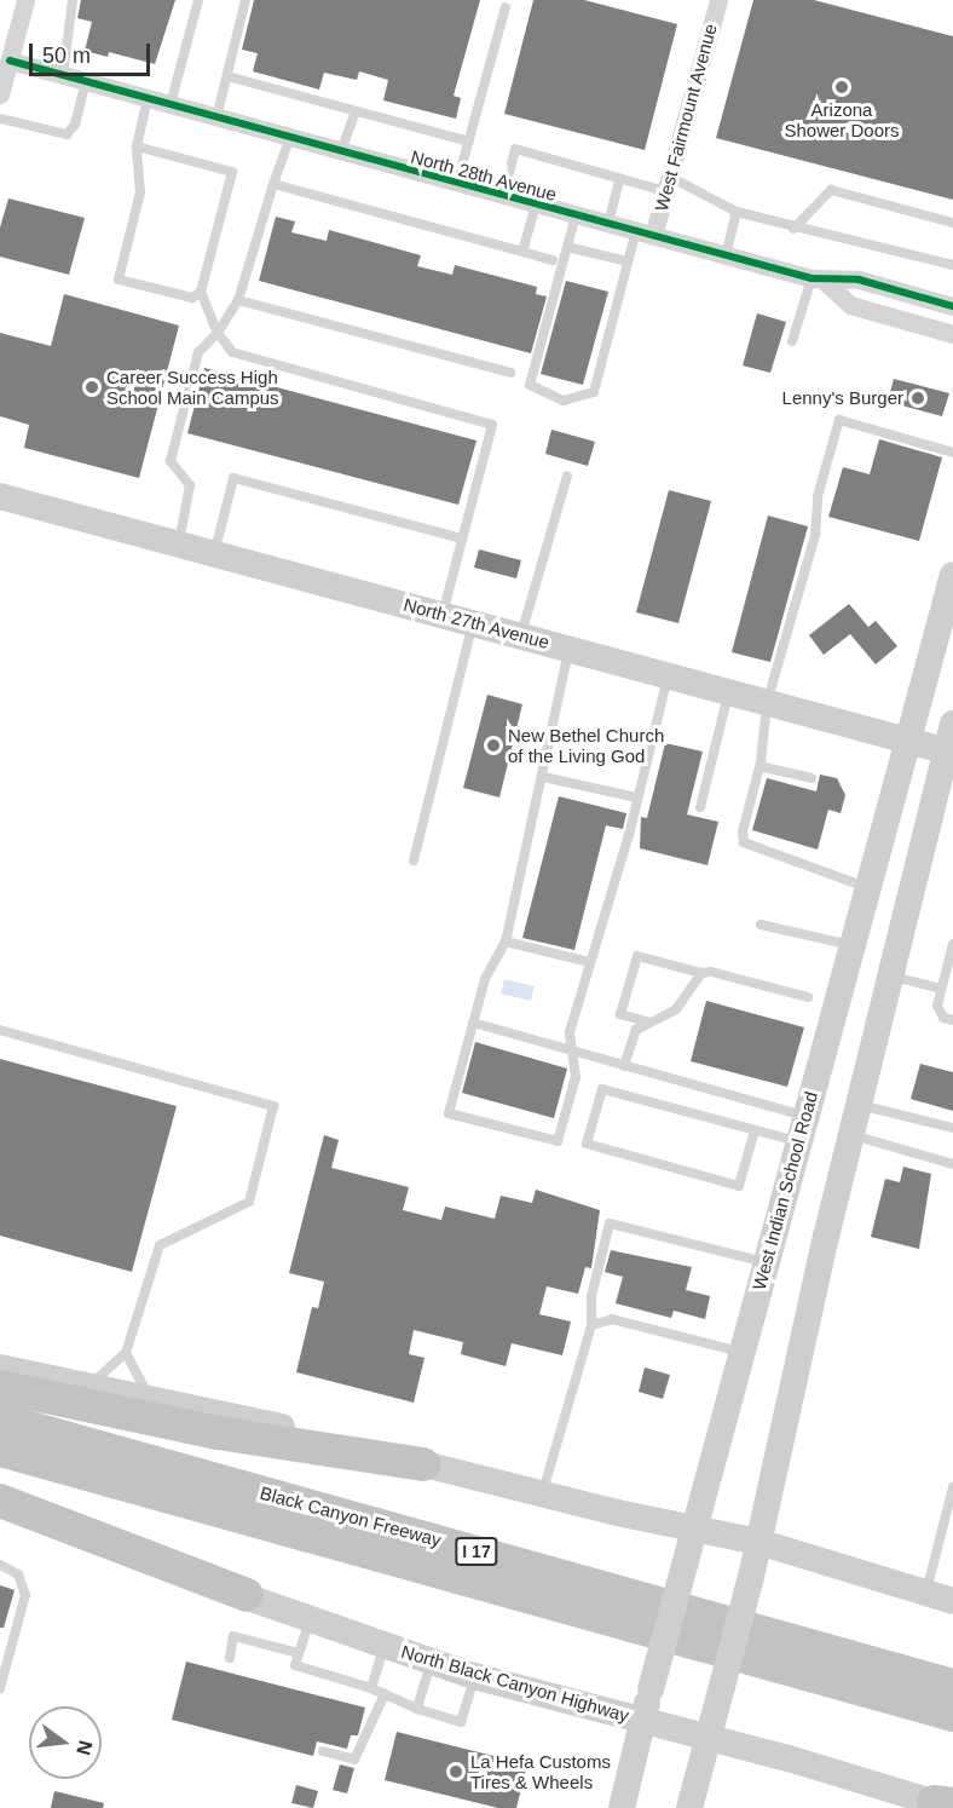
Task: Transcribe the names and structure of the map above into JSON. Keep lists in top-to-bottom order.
{
  "streets": {
    "highway": ["Black Canyon Freeway", "I 17"],
    "main road": ["North 27th Avenue", "West Indian School Road", "North Black Canyon Highway"],
    "street": ["West Fairmount Avenue", "North 28th Avenue"]
  },
  "crossings": [
    ["West Fairmount Avenue", "North 28th Avenue"],
    ["North 27th Avenue", "West Indian School Road"],
    ["West Indian School Road", "North Black Canyon Highway"]
  ],
  "places": [
    "Arizona Shower Doors",
    "Career Success High School Main Campus",
    "Lenny's Burger",
    "New Bethel Church of the Living God",
    "La Hefa Customs Tires & Wheels"
  ],
  "scale_bar": "50 m",
  "north": "right"
}
